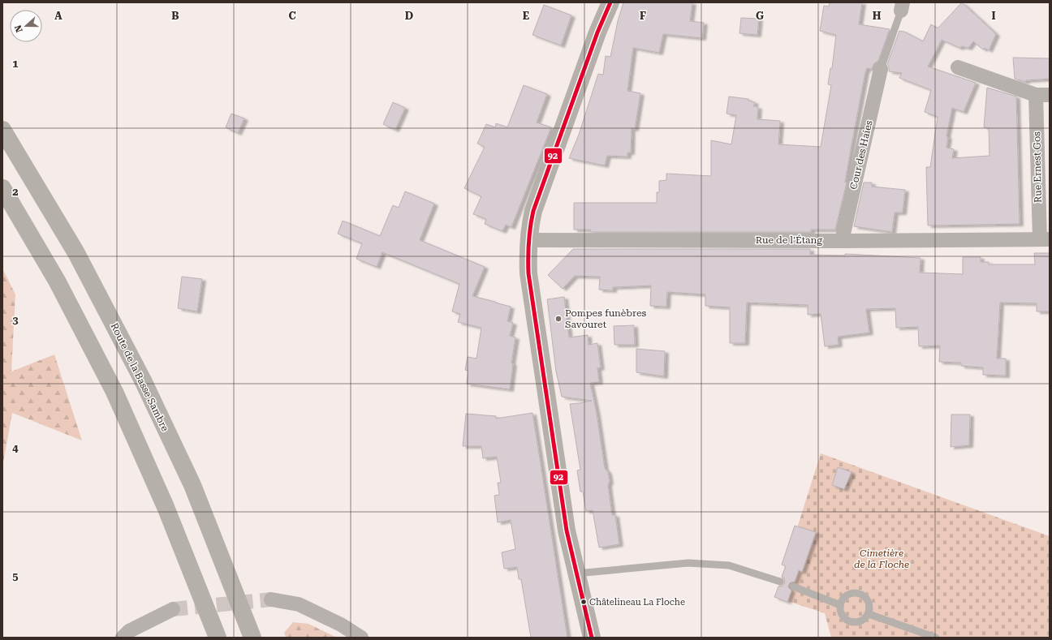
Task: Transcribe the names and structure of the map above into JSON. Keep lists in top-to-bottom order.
{
  "streets": {
    "highway": ["Route de la Basse Sambre"],
    "street": ["Cour des Haies", "Rue Ernest Gos", "Rue de l'Étang"]
  },
  "crossings": [
    ["Cour des Haies", "Rue de l'Étang"],
    ["Rue Ernest Gos", "Rue de l'Étang"]
  ],
  "parks": ["Cimetière de la Floche"],
  "places": ["Pompes funèbres Savouret", "Châtelineau La Floche"],
  "lines": ["transit line 92"],
  "north": "left",
  "grid": {
    "columns": [
      "A",
      "B",
      "C",
      "D",
      "E",
      "F",
      "G",
      "H",
      "I"
    ],
    "rows": [
      "1",
      "2",
      "3",
      "4",
      "5"
    ]
  }
}
